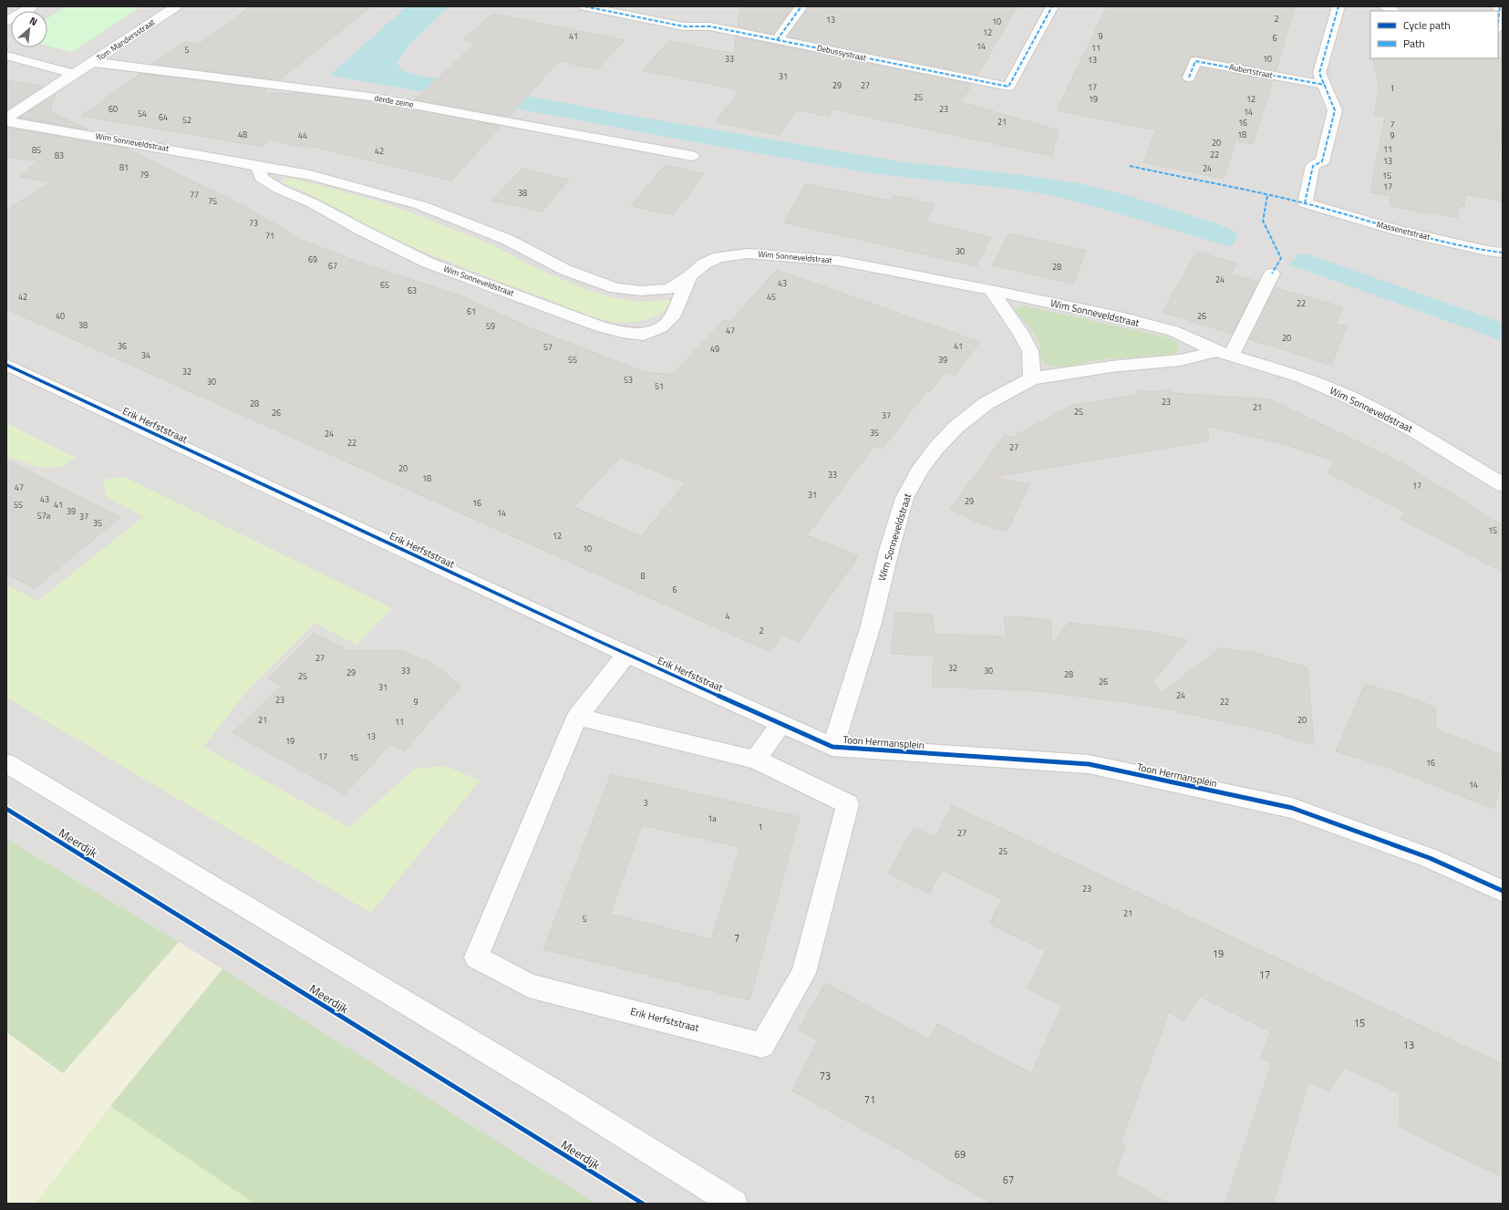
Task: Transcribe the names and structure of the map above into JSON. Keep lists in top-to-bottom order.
{
  "streets": {
    "street": [
      "Tom Mandersstraat",
      "Debussystraat",
      "Aubertstraat",
      "derde zeine",
      "Wim Sonneveldstraat",
      "Massenetstraat",
      "Erik Herfststraat",
      "Toon Hermansplein"
    ],
    "cycle path": ["Meerdijk"]
  },
  "crossings": [
    ["Tom Mandersstraat", "derde zeine"],
    ["Aubertstraat", "Massenetstraat"],
    ["Wim Sonneveldstraat", "Erik Herfststraat"],
    ["Wim Sonneveldstraat", "Toon Hermansplein"],
    ["Erik Herfststraat", "Toon Hermansplein"]
  ],
  "house_numbers": [
    "2",
    "13",
    "10",
    "12",
    "41",
    "9",
    "6",
    "14",
    "11",
    "5",
    "33",
    "10",
    "13",
    "31",
    "29",
    "27",
    "17",
    "1",
    "25",
    "19",
    "12",
    "60",
    "23",
    "14",
    "54",
    "64",
    "52",
    "21",
    "16",
    "7",
    "48",
    "18",
    "44",
    "9",
    "20",
    "11",
    "85",
    "42",
    "22",
    "83",
    "13",
    "81",
    "24",
    "79",
    "15",
    "17",
    "38",
    "77",
    "75",
    "73",
    "71",
    "30",
    "69",
    "67",
    "28",
    "24",
    "43",
    "65",
    "63",
    "42",
    "45",
    "22",
    "61",
    "40",
    "26",
    "38",
    "59",
    "47",
    "20",
    "36",
    "41",
    "57",
    "49",
    "34",
    "55",
    "39",
    "32",
    "53",
    "30",
    "51",
    "23",
    "28",
    "21",
    "25",
    "26",
    "37",
    "35",
    "24",
    "22",
    "27",
    "20",
    "33",
    "18",
    "17",
    "47",
    "31",
    "43",
    "29",
    "16",
    "55",
    "41",
    "39",
    "14",
    "57a",
    "37",
    "35",
    "15",
    "12",
    "10",
    "8",
    "6",
    "4",
    "2",
    "27",
    "32",
    "33",
    "30",
    "29",
    "28",
    "25",
    "26",
    "31",
    "24",
    "23",
    "9",
    "22",
    "21",
    "20",
    "11",
    "13",
    "19",
    "17",
    "15",
    "16",
    "14",
    "3",
    "1a",
    "1",
    "27",
    "25",
    "23",
    "21",
    "5",
    "7",
    "19",
    "17",
    "15",
    "13",
    "73",
    "71",
    "69",
    "67"
  ],
  "legend": ["Cycle path", "Path"],
  "north": "top right"
}
